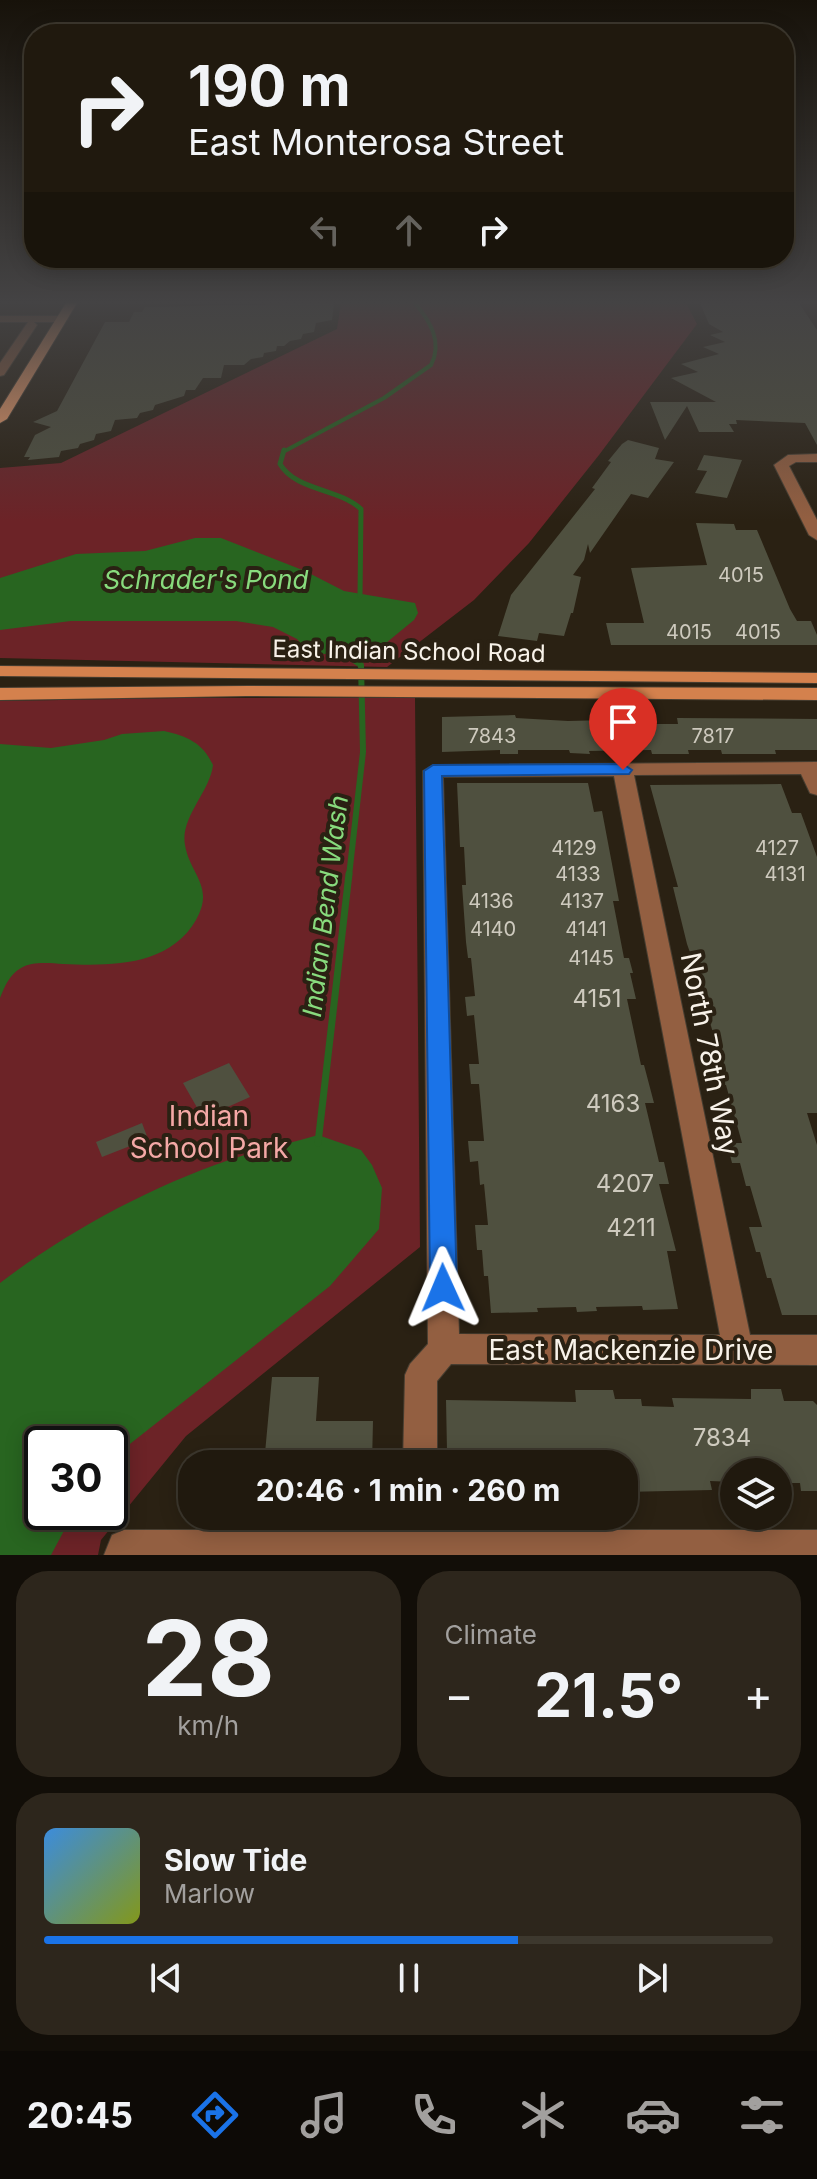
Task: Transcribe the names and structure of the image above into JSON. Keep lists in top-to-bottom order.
{
  "streets": {
    "main road": ["East Indian School Road"],
    "street": ["North 78th Way", "East Mackenzie Drive"]
  },
  "crossings": [
    ["North 78th Way", "East Mackenzie Drive"]
  ],
  "water": ["Schrader's Pond", "Indian Bend Wash"],
  "parks": ["Indian School Park"],
  "house_numbers": [
    "4015",
    "4015",
    "4015",
    "7843",
    "7817",
    "4129",
    "4127",
    "4133",
    "4131",
    "4136",
    "4137",
    "4140",
    "4141",
    "4145",
    "4151",
    "4163",
    "4207",
    "4211",
    "7834"
  ],
  "page": {
    "turn": ["190 m", "East Monterosa Street"],
    "limit": "30",
    "trip": "20:46 · 1 min · 260 m",
    "tile": [
      ["28", "km/h"],
      "Climate"
    ],
    "heat": ["−", "21.5°", "+"],
    "song": ["Slow Tide", "Marlow"],
    "tabs": "20:45"
  }
}
